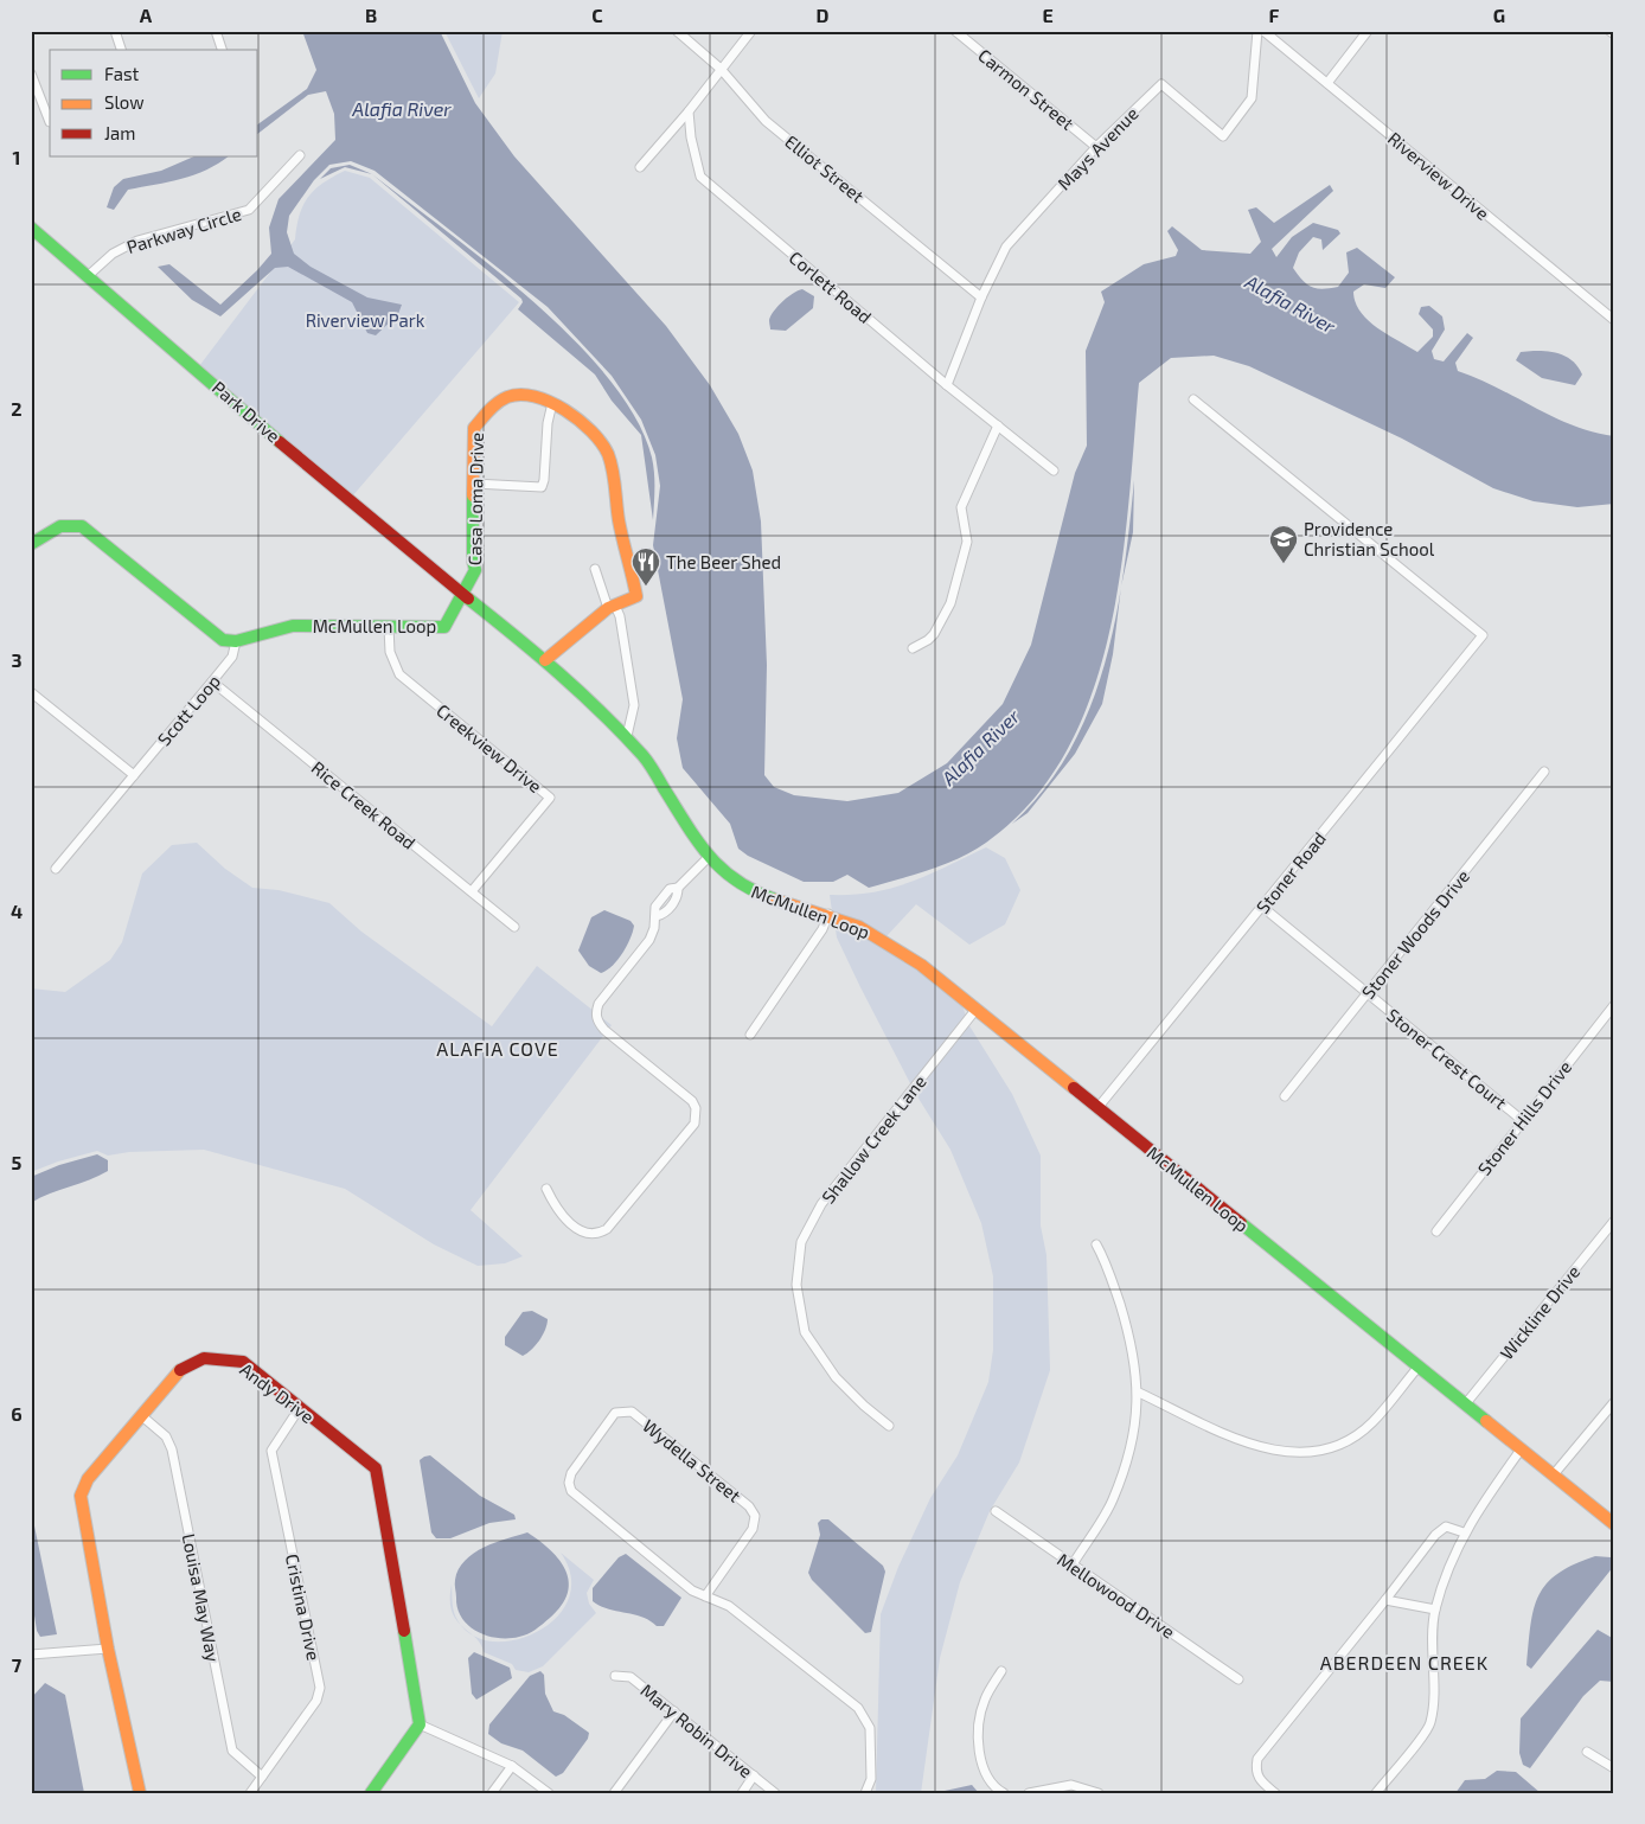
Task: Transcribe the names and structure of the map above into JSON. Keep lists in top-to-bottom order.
{
  "streets": {
    "street": [
      "Carmon Street",
      "Mays Avenue",
      "Elliot Street",
      "Riverview Drive",
      "Parkway Circle",
      "Corlett Road",
      "Park Drive",
      "Casa Loma Drive",
      "McMullen Loop",
      "Scott Loop",
      "Creekview Drive",
      "Rice Creek Road",
      "Stoner Road",
      "Stoner Woods Drive",
      "Stoner Crest Court",
      "Stoner Hills Drive",
      "Shallow Creek Lane",
      "Wickline Drive",
      "Andy Drive",
      "Wydella Street",
      "Mellowood Drive",
      "Louisa May Way",
      "Cristina Drive",
      "Mary Robin Drive"
    ]
  },
  "crossings": [
    ["Carmon Street", "Mays Avenue"],
    ["Mays Avenue", "Elliot Street"],
    ["Mays Avenue", "Corlett Road"],
    ["Parkway Circle", "Park Drive"],
    ["Park Drive", "Casa Loma Drive"],
    ["Park Drive", "McMullen Loop"],
    ["Casa Loma Drive", "McMullen Loop"],
    ["McMullen Loop", "Scott Loop"],
    ["McMullen Loop", "Creekview Drive"],
    ["McMullen Loop", "Stoner Road"],
    ["McMullen Loop", "Shallow Creek Lane"],
    ["McMullen Loop", "Wickline Drive"],
    ["Scott Loop", "Rice Creek Road"],
    ["Creekview Drive", "Rice Creek Road"],
    ["Stoner Road", "Stoner Crest Court"],
    ["Stoner Woods Drive", "Stoner Crest Court"],
    ["Stoner Crest Court", "Stoner Hills Drive"],
    ["Andy Drive", "Louisa May Way"],
    ["Andy Drive", "Cristina Drive"],
    ["Louisa May Way", "Cristina Drive"]
  ],
  "districts": ["ALAFIA COVE", "ABERDEEN CREEK"],
  "water": ["Alafia River"],
  "parks": ["Riverview Park"],
  "places": {
    "school or university": ["Providence Christian School"],
    "restaurant": ["The Beer Shed"]
  },
  "legend": ["Fast", "Slow", "Jam"],
  "grid": {
    "columns": [
      "A",
      "B",
      "C",
      "D",
      "E",
      "F",
      "G"
    ],
    "rows": [
      "1",
      "2",
      "3",
      "4",
      "5",
      "6",
      "7"
    ]
  }
}
